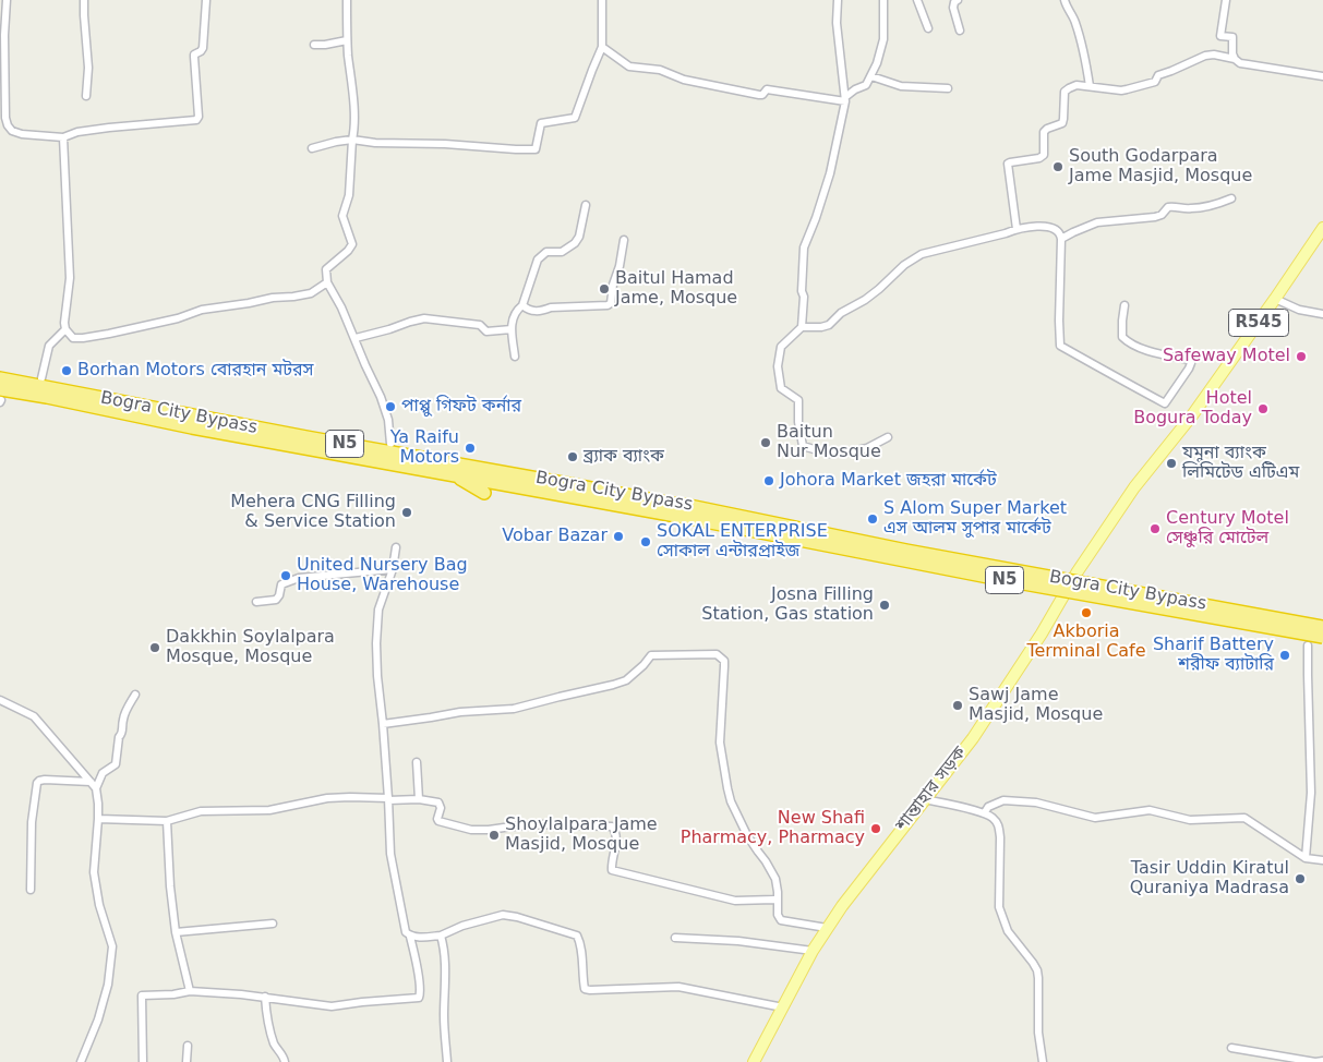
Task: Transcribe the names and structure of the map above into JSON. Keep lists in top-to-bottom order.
{
  "streets": {
    "highway": ["Bogra City Bypass", "N5"],
    "main road": ["R545", "শান্তাহার সড়ক"]
  },
  "crossings": [
    ["R545", "শান্তাহার সড়ক"]
  ],
  "places": [
    "South Godarpara Jame Masjid, Mosque",
    "Baitul Hamad Jame, Mosque",
    "Safeway Motel",
    "Borhan Motors বোরহান মটরস",
    "পাপ্পু গিফট কর্নার",
    "Hotel Bogura Today",
    "Baitun Nur Mosque",
    "Ya Raifu Motors",
    "ব্র্যাক ব্যাংক",
    "যমুনা ব্যাংক লিমিটেড এটিএম",
    "Johora Market জহরা মার্কেট",
    "Mehera CNG Filling & Service Station",
    "S Alom Super Market এস আলম সুপার মার্কেট",
    "Century Motel সেঞ্চুরি মোটেল",
    "Vobar Bazar",
    "SOKAL ENTERPRISE সোকাল এন্টারপ্রাইজ",
    "United Nursery Bag House, Warehouse",
    "Josna Filling Station, Gas station",
    "Akboria Terminal Cafe",
    "Dakkhin Soylalpara Mosque, Mosque",
    "Sharif Battery শরীফ ব্যাটারি",
    "Sawj Jame Masjid, Mosque",
    "New Shafi Pharmacy, Pharmacy",
    "Shoylalpara Jame Masjid, Mosque",
    "Tasir Uddin Kiratul Quraniya Madrasa"
  ]
}
